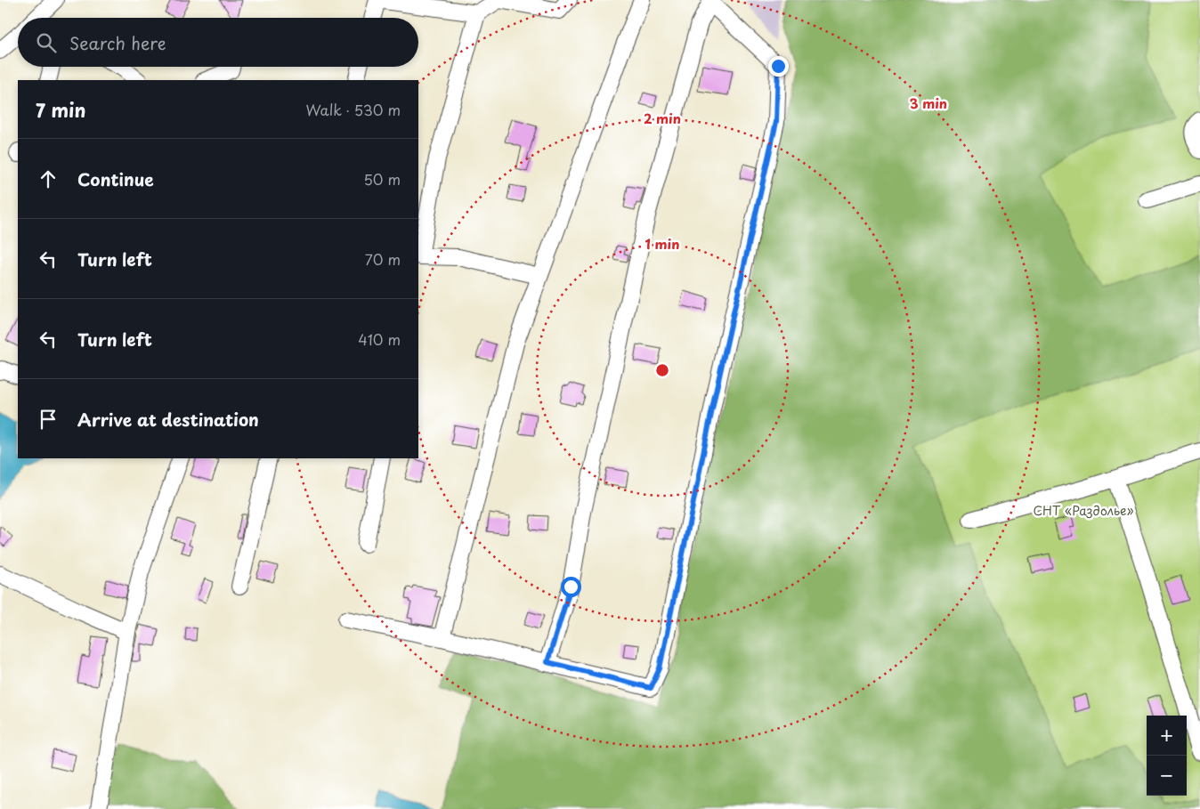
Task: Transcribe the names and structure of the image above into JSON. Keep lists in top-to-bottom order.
{
  "parks": ["СНТ «Раздолье»"],
  "page": {
    "search": "Search here",
    "heading": ["7 min", "Walk · 530 m"],
    "list": [
      ["Continue", "50 m"],
      ["Turn left", "70 m"],
      ["Turn left", "410 m"],
      "Arrive at destination"
    ],
    "map_buttons": ["+", "−"]
  },
  "rings": ["3 min", "2 min", "1 min"]
}
